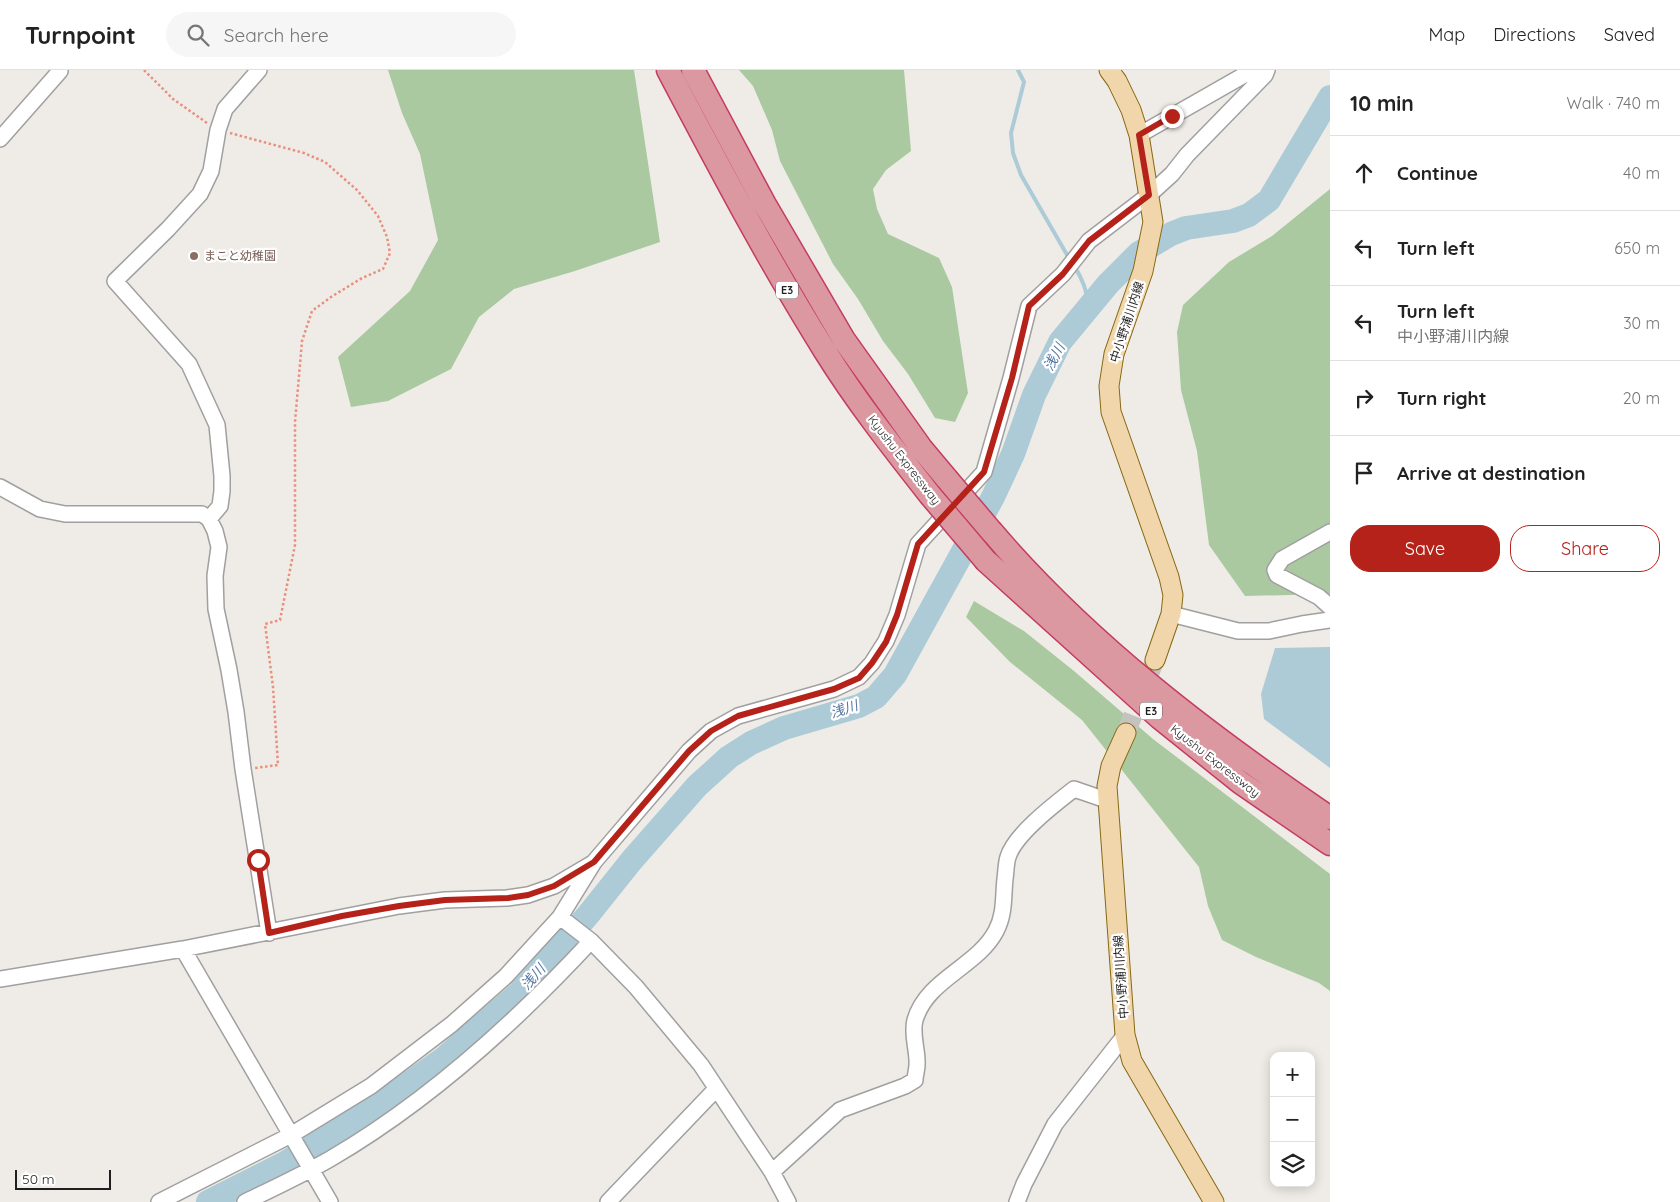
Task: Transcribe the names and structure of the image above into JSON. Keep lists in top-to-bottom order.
{
  "streets": {
    "highway": ["E3", "Kyushu Expressway"],
    "main road": ["中小野浦川内線"]
  },
  "water": ["浅川"],
  "places": ["まこと幼稚園"],
  "scale_bar": "50 m",
  "page": {
    "header": "Turnpoint",
    "search": "Search here",
    "nav": ["Map", "Directions", "Saved"],
    "heading": ["10 min", "Walk · 740 m"],
    "list": [
      ["Continue", "40 m"],
      ["Turn left", "650 m"],
      ["Turn left", "中小野浦川内線", "30 m"],
      ["Turn right", "20 m"],
      "Arrive at destination"
    ],
    "buttons": ["Save", "Share"],
    "map_buttons": ["+", "−"],
    "scale": "50 m"
  }
}
